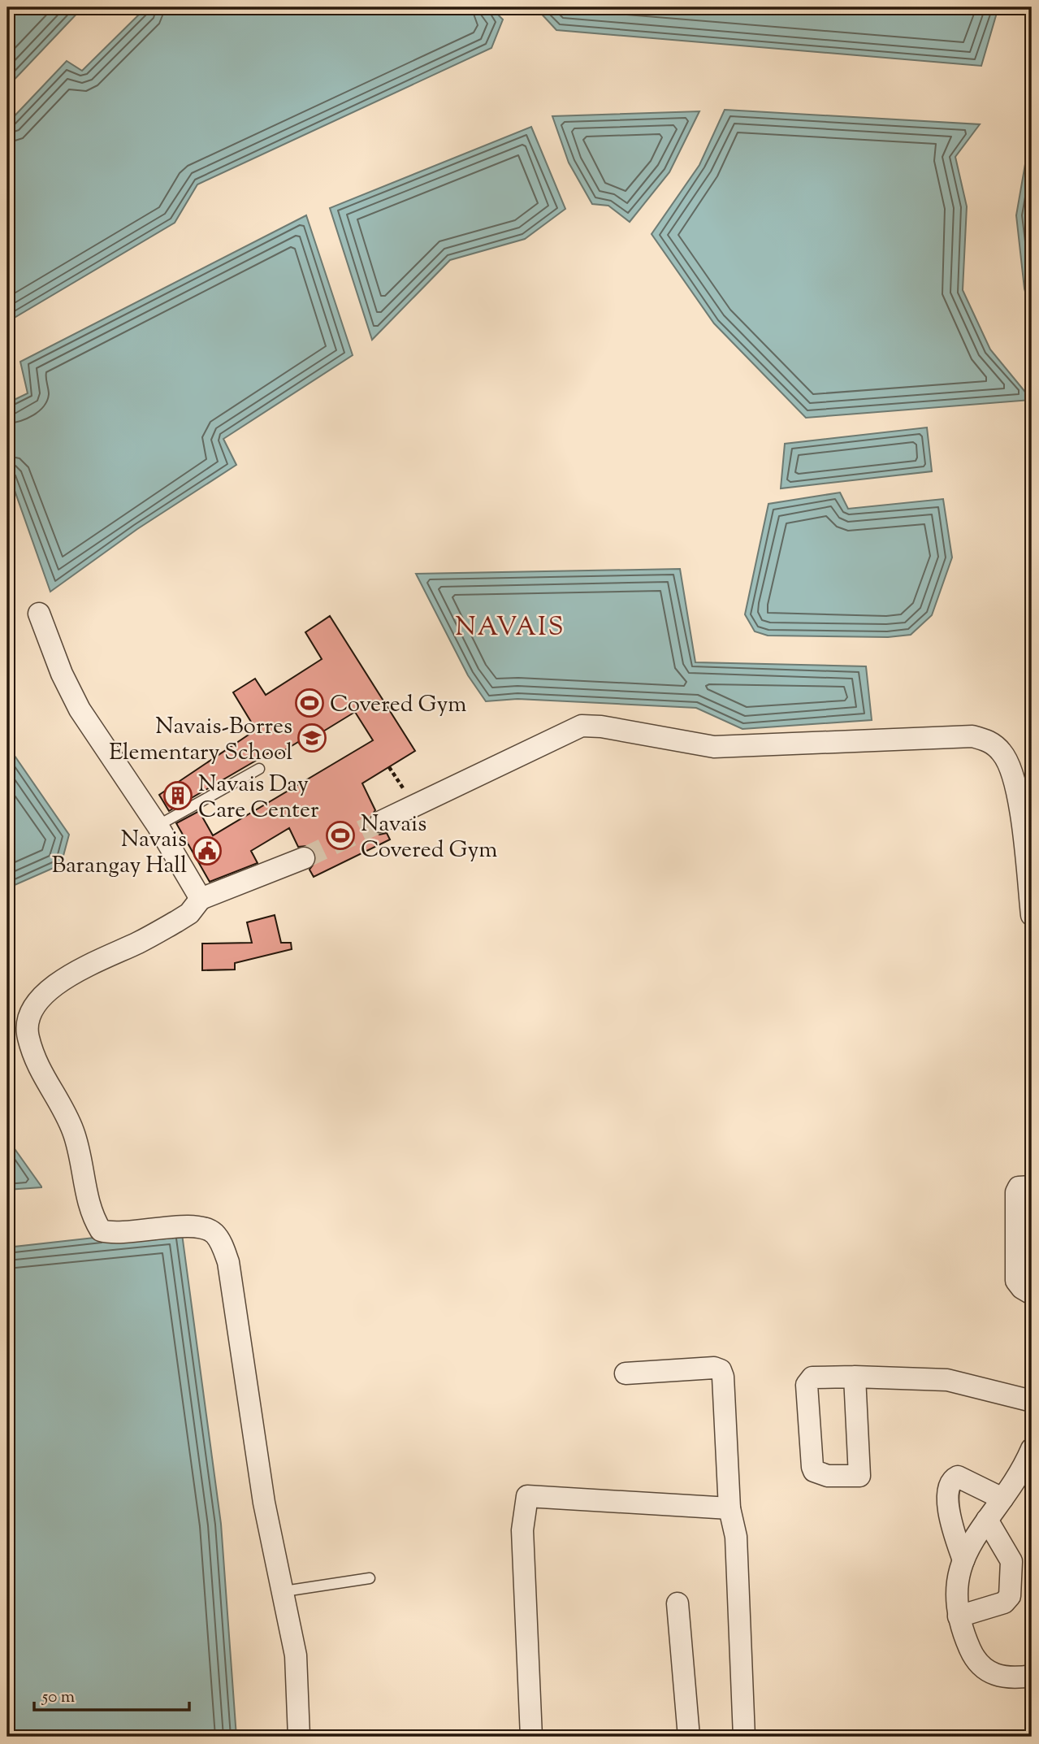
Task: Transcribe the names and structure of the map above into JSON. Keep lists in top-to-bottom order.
{
  "districts": ["NAVAIS"],
  "places": {
    "sports": ["Covered Gym", "Navais Covered Gym"],
    "school or university": ["Navais-Borres Elementary School"],
    "building": ["Navais Day Care Center"],
    "public building": ["Navais Barangay Hall"]
  },
  "scale_bar": "50 m"
}
